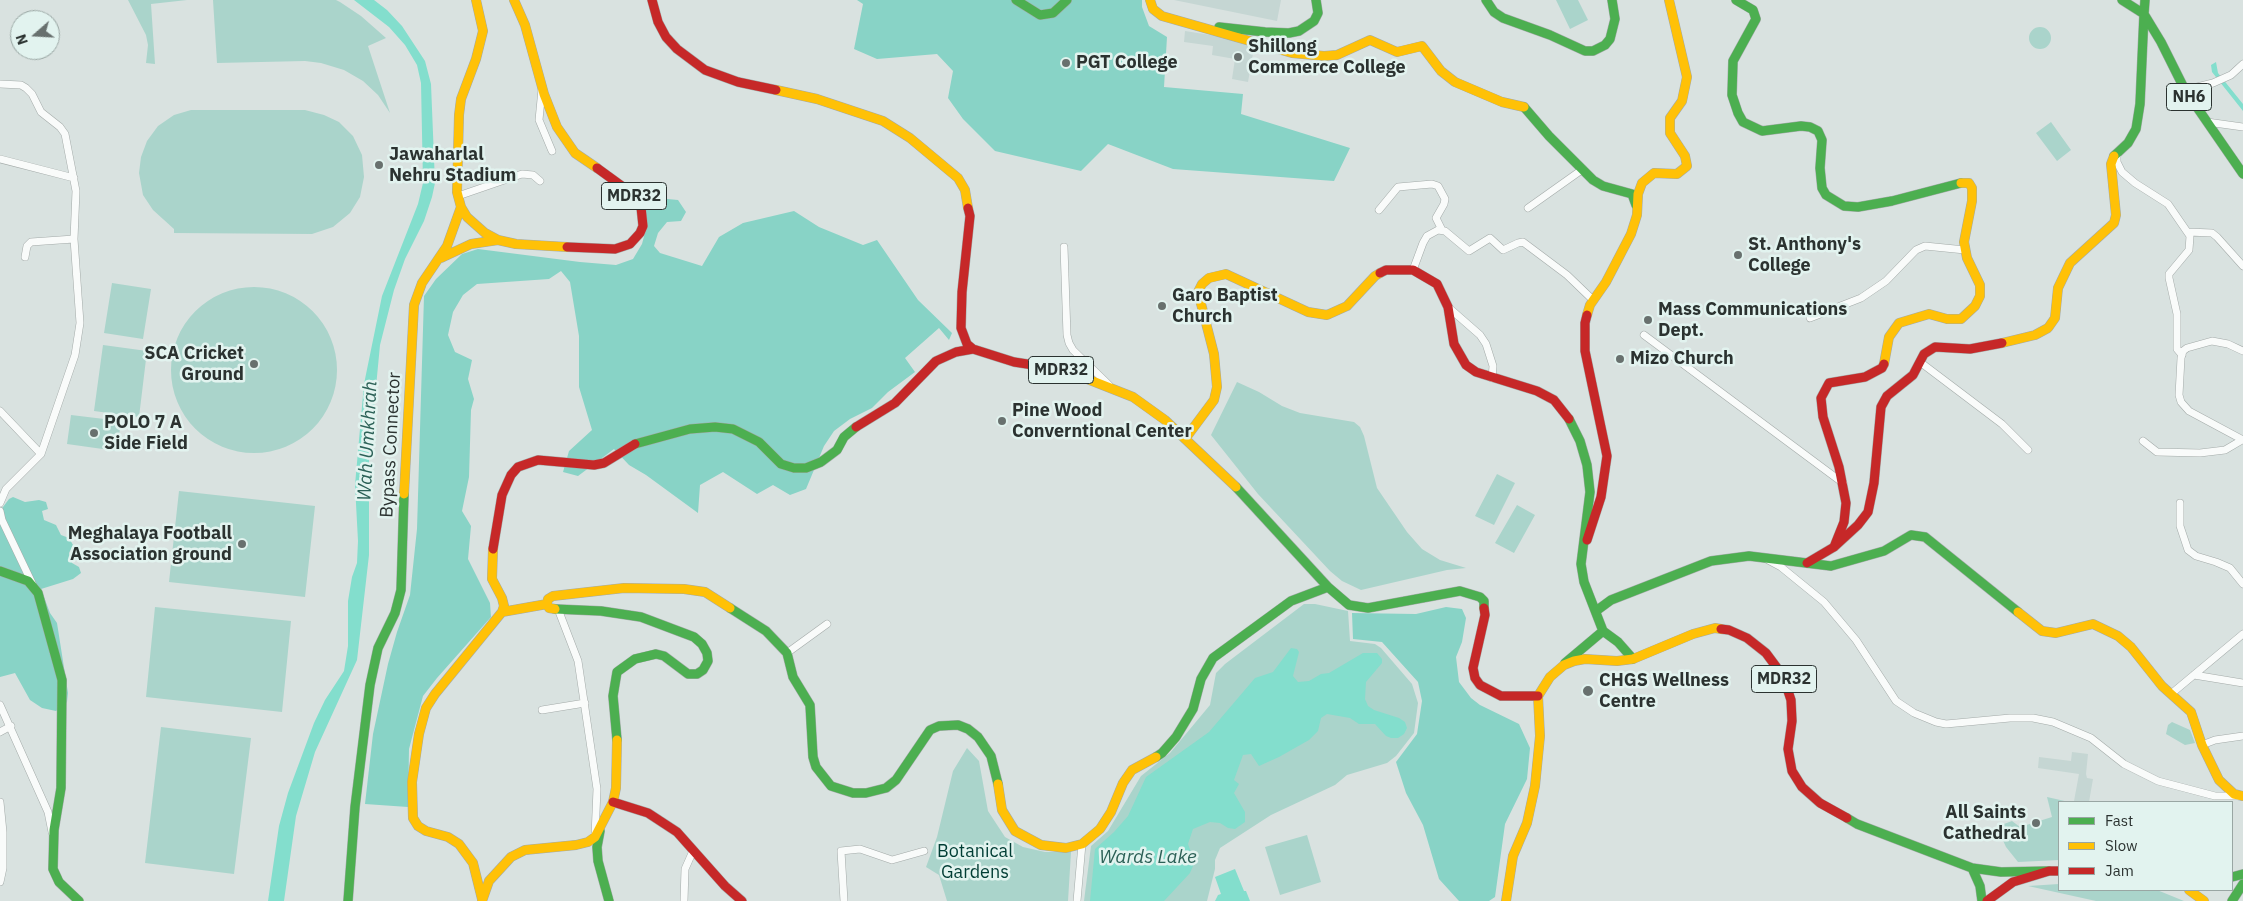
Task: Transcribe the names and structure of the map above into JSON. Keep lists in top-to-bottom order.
{
  "streets": {
    "main road": ["NH6", "MDR32", "Bypass Connector"]
  },
  "crossings": [
    ["MDR32", "Bypass Connector"]
  ],
  "water": ["Wah Umkhrah", "Wards Lake"],
  "parks": ["Botanical Gardens"],
  "places": [
    "Shillong Commerce College",
    "PGT College",
    "Jawaharlal Nehru Stadium",
    "St. Anthony's College",
    "Garo Baptist Church",
    "Mass Communications Dept.",
    "Mizo Church",
    "SCA Cricket Ground",
    "Pine Wood Converntional Center",
    "POLO 7 A Side Field",
    "Meghalaya Football Association ground",
    "CHGS Wellness Centre",
    "All Saints Cathedral"
  ],
  "legend": ["Fast", "Slow", "Jam"],
  "north": "left"
}
